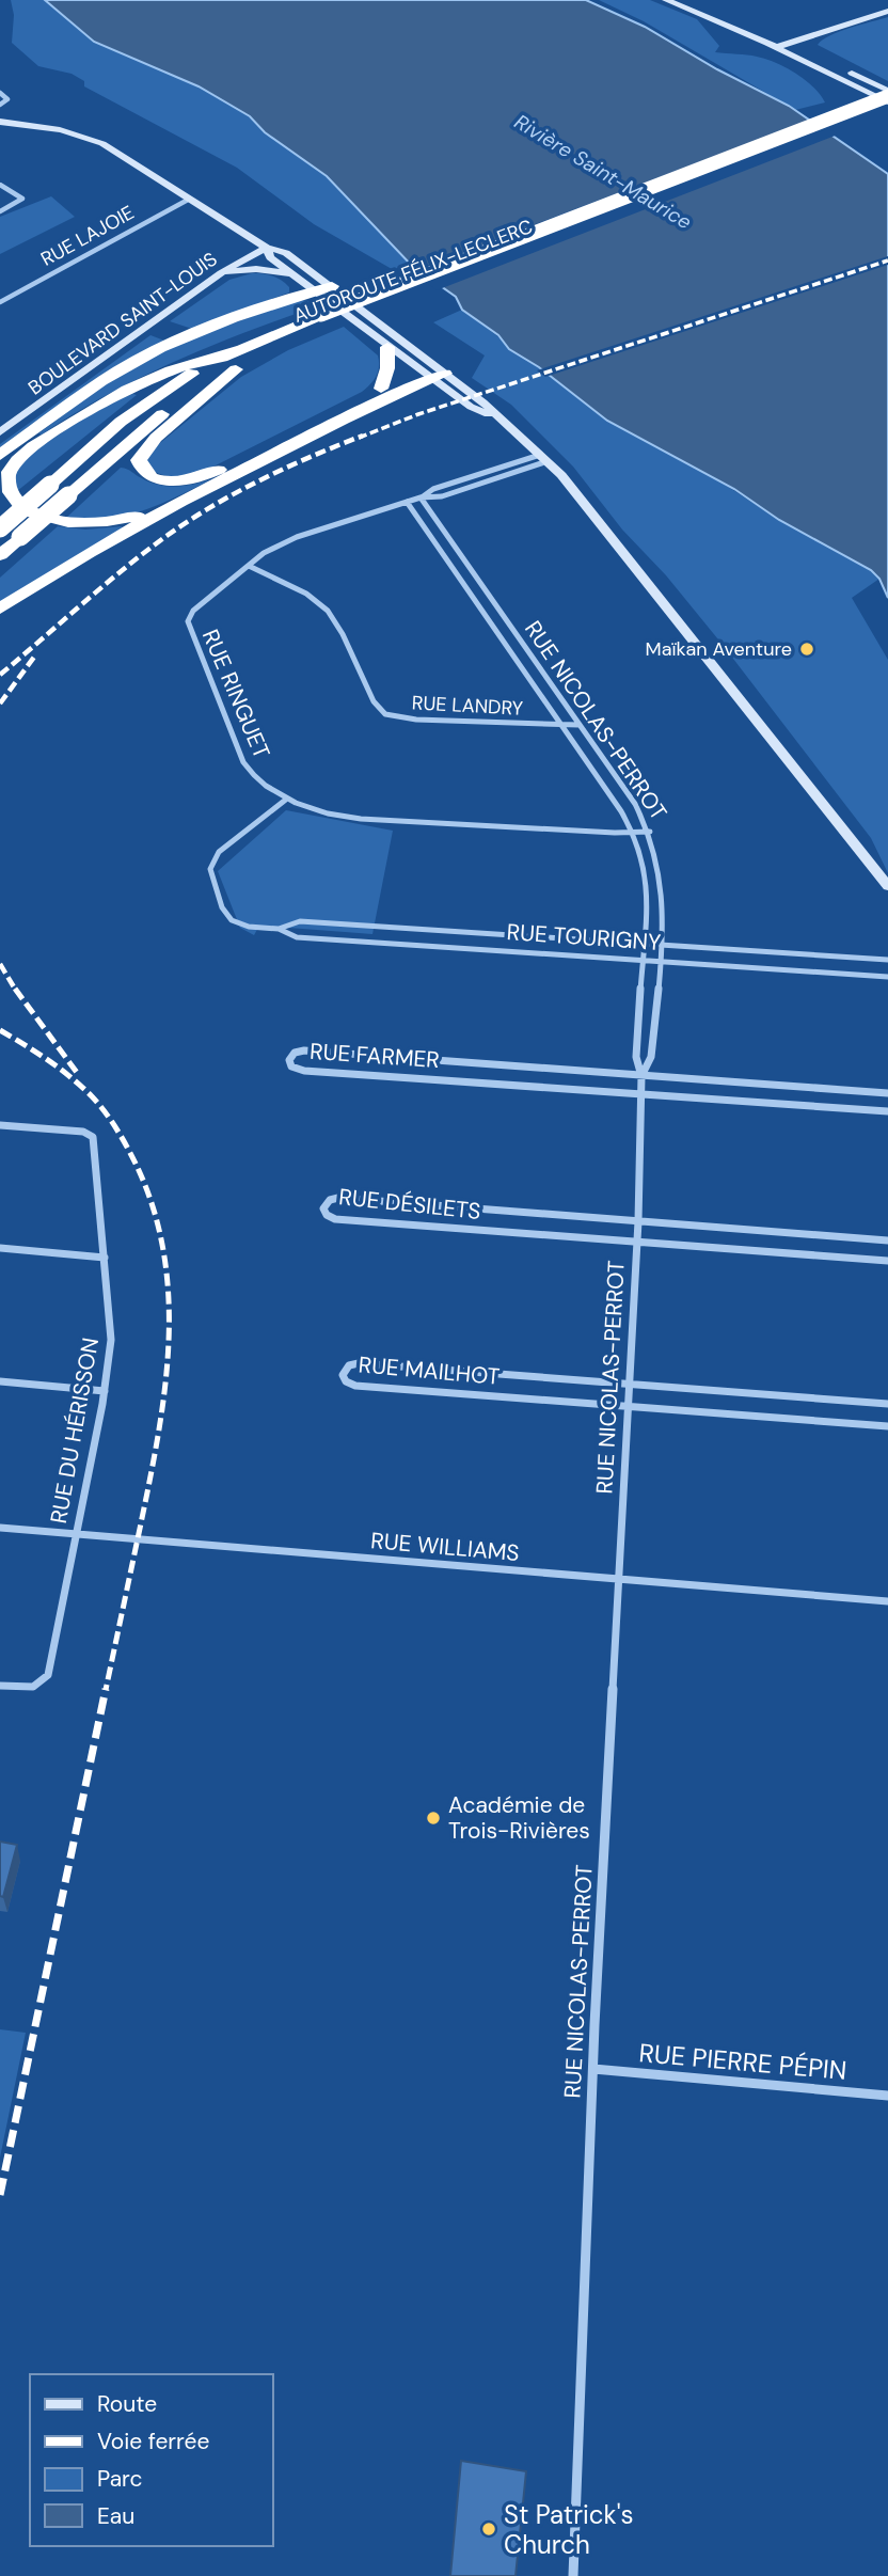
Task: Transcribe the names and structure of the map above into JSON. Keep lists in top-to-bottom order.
{
  "streets": {
    "highway": ["AUTOROUTE FÉLIX-LECLERC"],
    "street": [
      "RUE LAJOIE",
      "BOULEVARD SAINT-LOUIS",
      "RUE RINGUET",
      "RUE LANDRY",
      "RUE NICOLAS-PERROT",
      "RUE TOURIGNY",
      "RUE FARMER",
      "RUE DÉSILETS",
      "RUE MAILHOT",
      "RUE DU HÉRISSON",
      "RUE WILLIAMS",
      "RUE PIERRE PÉPIN"
    ]
  },
  "crossings": [
    ["RUE RINGUET", "RUE LANDRY"],
    ["RUE RINGUET", "RUE NICOLAS-PERROT"],
    ["RUE RINGUET", "RUE TOURIGNY"],
    ["RUE LANDRY", "RUE NICOLAS-PERROT"],
    ["RUE NICOLAS-PERROT", "RUE TOURIGNY"],
    ["RUE NICOLAS-PERROT", "RUE FARMER"],
    ["RUE NICOLAS-PERROT", "RUE DÉSILETS"],
    ["RUE NICOLAS-PERROT", "RUE MAILHOT"],
    ["RUE NICOLAS-PERROT", "RUE WILLIAMS"],
    ["RUE NICOLAS-PERROT", "RUE PIERRE PÉPIN"],
    ["RUE DU HÉRISSON", "RUE WILLIAMS"]
  ],
  "water": ["Rivière Saint-Maurice"],
  "places": ["Maïkan Aventure", "Académie de Trois-Rivières", "St Patrick's Church"],
  "legend": [
    "Route",
    "Voie ferrée",
    "Parc",
    "Eau"
  ]
}
